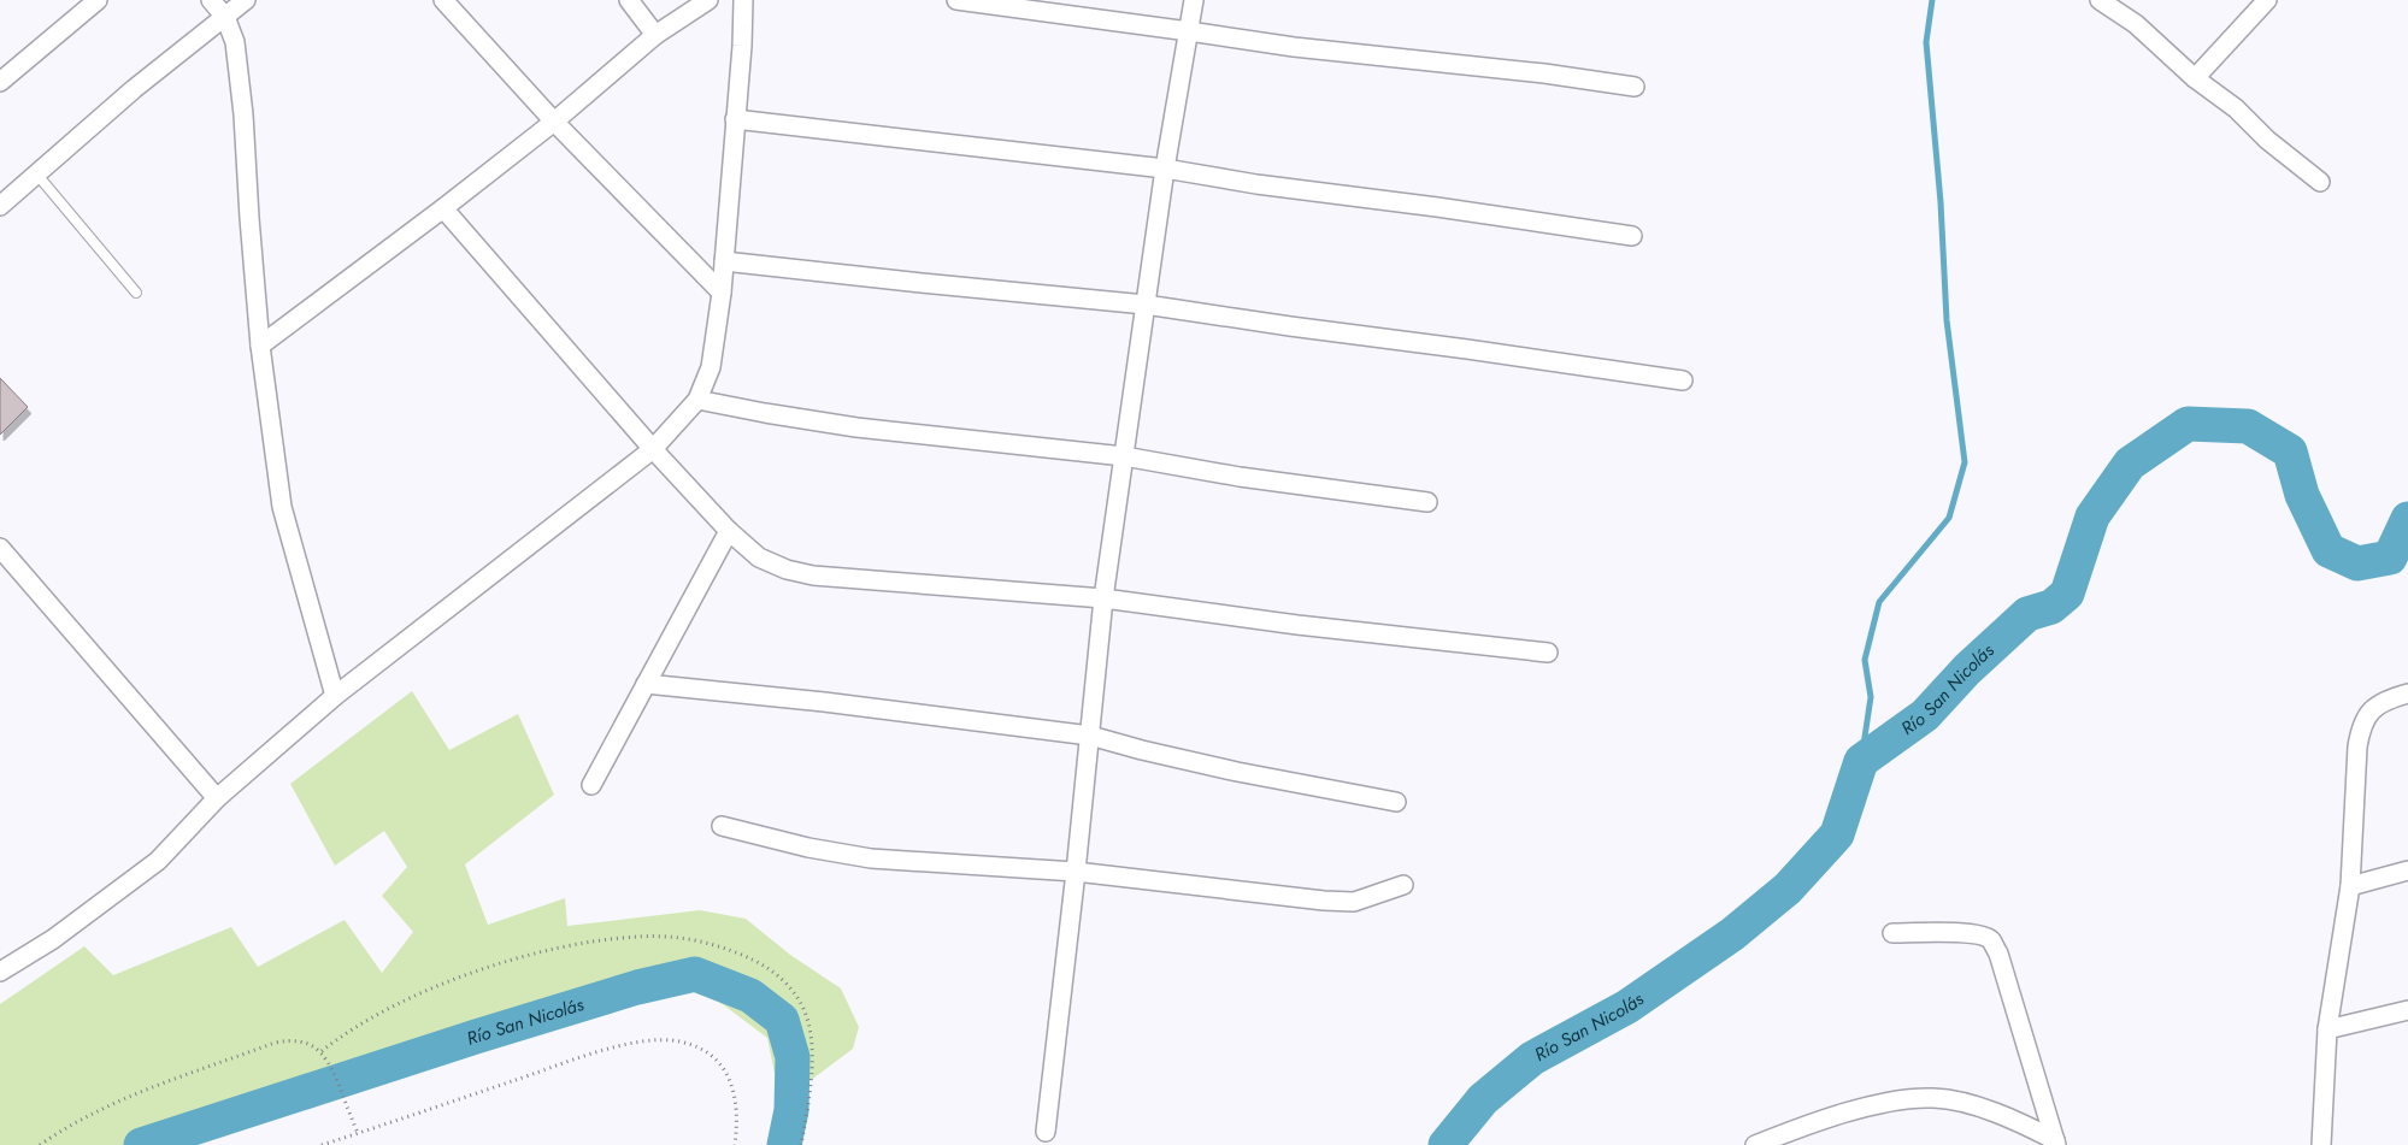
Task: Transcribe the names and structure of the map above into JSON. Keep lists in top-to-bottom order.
{
  "water": ["Río San Nicolás"]
}
